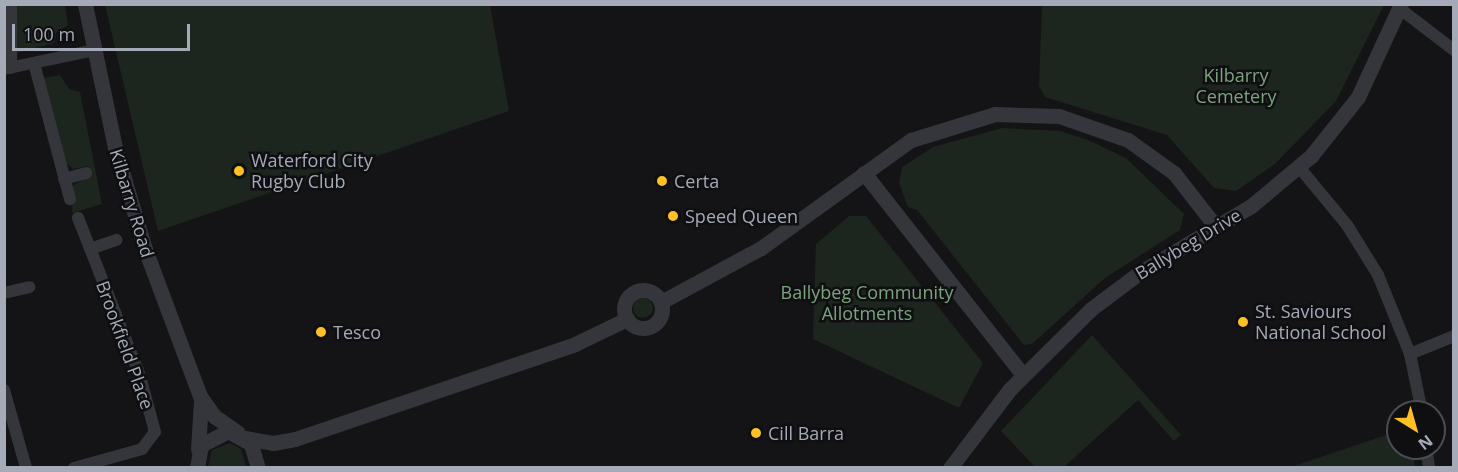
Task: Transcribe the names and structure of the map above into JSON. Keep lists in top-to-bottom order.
{
  "streets": {
    "street": ["Kilbarry Road", "Ballybeg Drive", "Brookfield Place"]
  },
  "parks": ["Kilbarry Cemetery", "Ballybeg Community Allotments"],
  "places": [
    "Waterford City Rugby Club",
    "Certa",
    "Speed Queen",
    "St. Saviours National School",
    "Tesco",
    "Cill Barra"
  ],
  "scale_bar": "100 m",
  "north": "bottom right"
}
